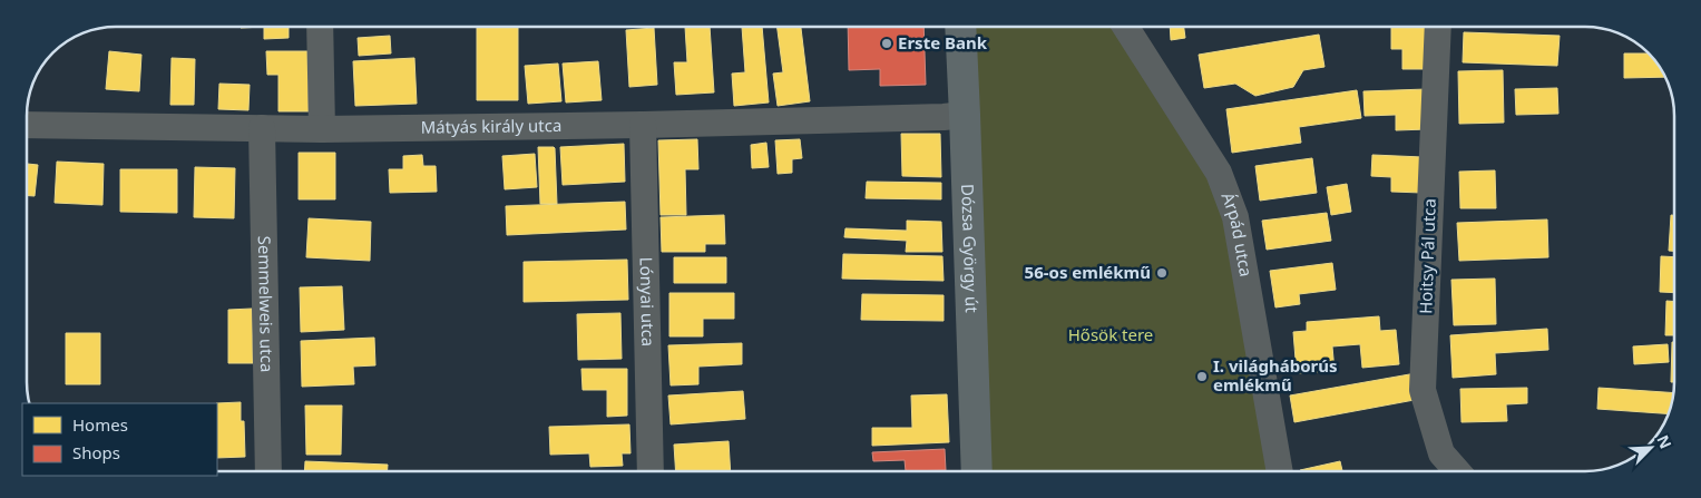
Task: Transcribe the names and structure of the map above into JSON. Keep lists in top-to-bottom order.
{
  "streets": {
    "main road": ["Dózsa György út"],
    "street": [
      "Mátyás király utca",
      "Árpád utca",
      "Hoitsy Pál utca",
      "Lónyai utca",
      "Semmelweis utca"
    ]
  },
  "crossings": [
    ["Mátyás király utca", "Dózsa György út"],
    ["Mátyás király utca", "Lónyai utca"],
    ["Mátyás király utca", "Semmelweis utca"]
  ],
  "parks": ["Hősök tere"],
  "places": ["Erste Bank", "56-os emlékmű", "I. világháborús emlékmű"],
  "legend": ["Homes", "Shops"],
  "north": "top right"
}
